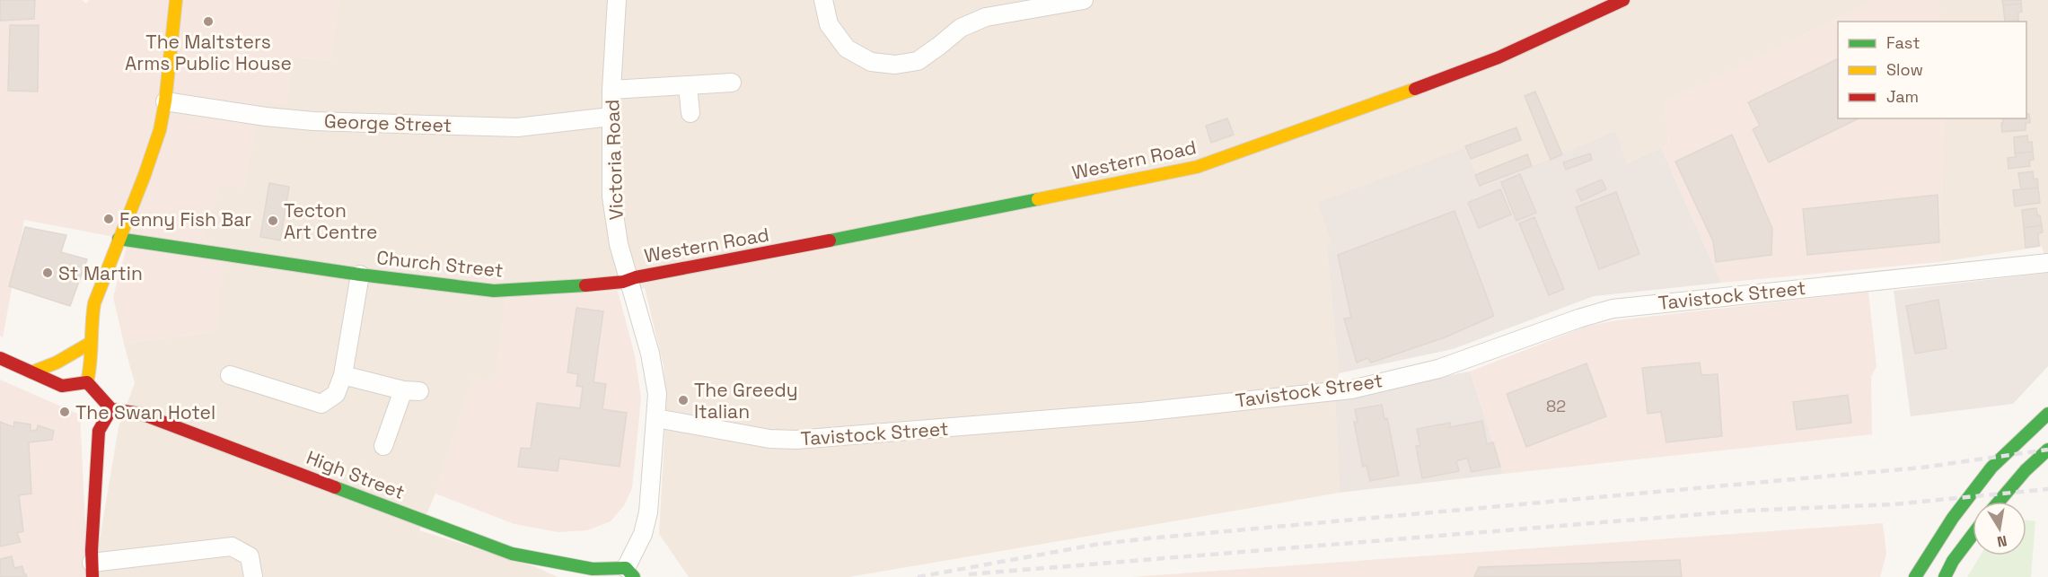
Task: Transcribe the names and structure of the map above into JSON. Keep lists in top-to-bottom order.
{
  "streets": {
    "street": [
      "George Street",
      "Victoria Road",
      "Western Road",
      "Church Street",
      "Tavistock Street",
      "High Street"
    ]
  },
  "crossings": [
    ["George Street", "Victoria Road"],
    ["Victoria Road", "Western Road"],
    ["Victoria Road", "Church Street"],
    ["Victoria Road", "Tavistock Street"],
    ["Victoria Road", "High Street"],
    ["Western Road", "Church Street"]
  ],
  "places": [
    "The Maltsters Arms Public House",
    "Fenny Fish Bar",
    "Tecton Art Centre",
    "St Martin",
    "The Greedy Italian",
    "The Swan Hotel"
  ],
  "house_numbers": ["82"],
  "legend": ["Fast", "Slow", "Jam"],
  "north": "bottom"
}
